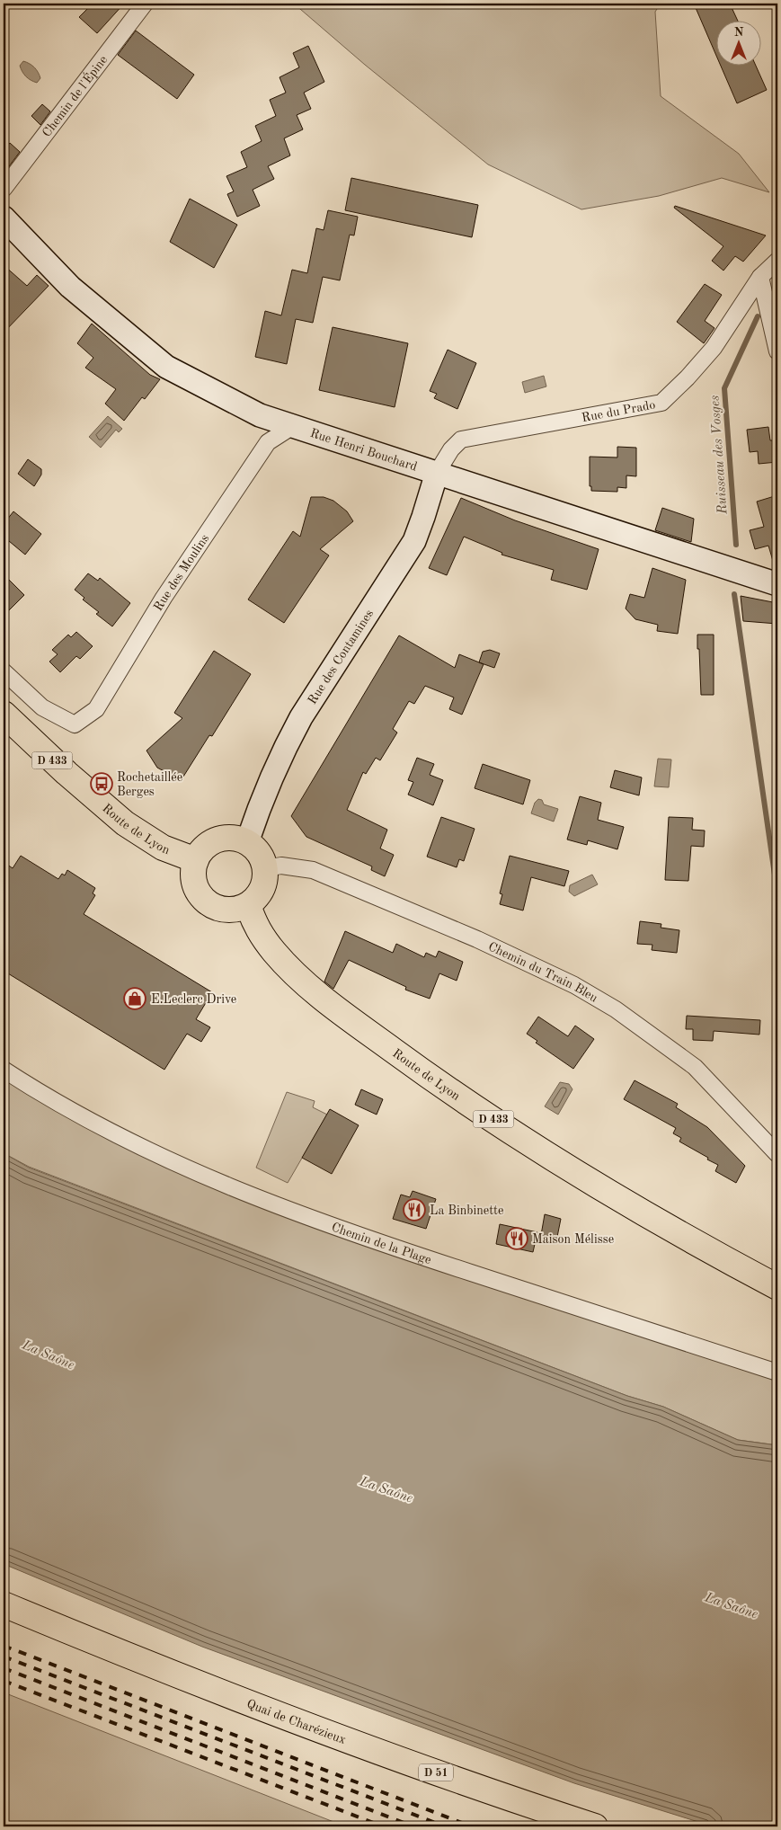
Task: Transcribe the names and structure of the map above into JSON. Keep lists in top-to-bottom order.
{
  "streets": {
    "main road": [
      "D 433",
      "Route de Lyon",
      "Quai de Charézieux",
      "D 51"
    ],
    "street": [
      "Chemin de l'Épine",
      "Rue du Prado",
      "Rue Henri Bouchard",
      "Rue des Moulins",
      "Rue des Contamines",
      "Chemin du Train Bleu",
      "Chemin de la Plage"
    ]
  },
  "crossings": [
    ["Rue du Prado", "Rue Henri Bouchard"],
    ["Rue du Prado", "Rue des Contamines"],
    ["Rue Henri Bouchard", "Rue des Moulins"],
    ["Rue Henri Bouchard", "Rue des Contamines"],
    ["Rue des Contamines", "Route de Lyon"],
    ["Rue des Contamines", "Chemin du Train Bleu"],
    ["Route de Lyon", "Chemin du Train Bleu"]
  ],
  "water": ["Ruisseau des Vosges", "La Saône"],
  "places": {
    "bus stop": ["Rochetaillée Berges"],
    "shop": ["E.Leclerc Drive"],
    "restaurant": ["La Binbinette", "Maison Mélisse"]
  },
  "north": "top"
}
